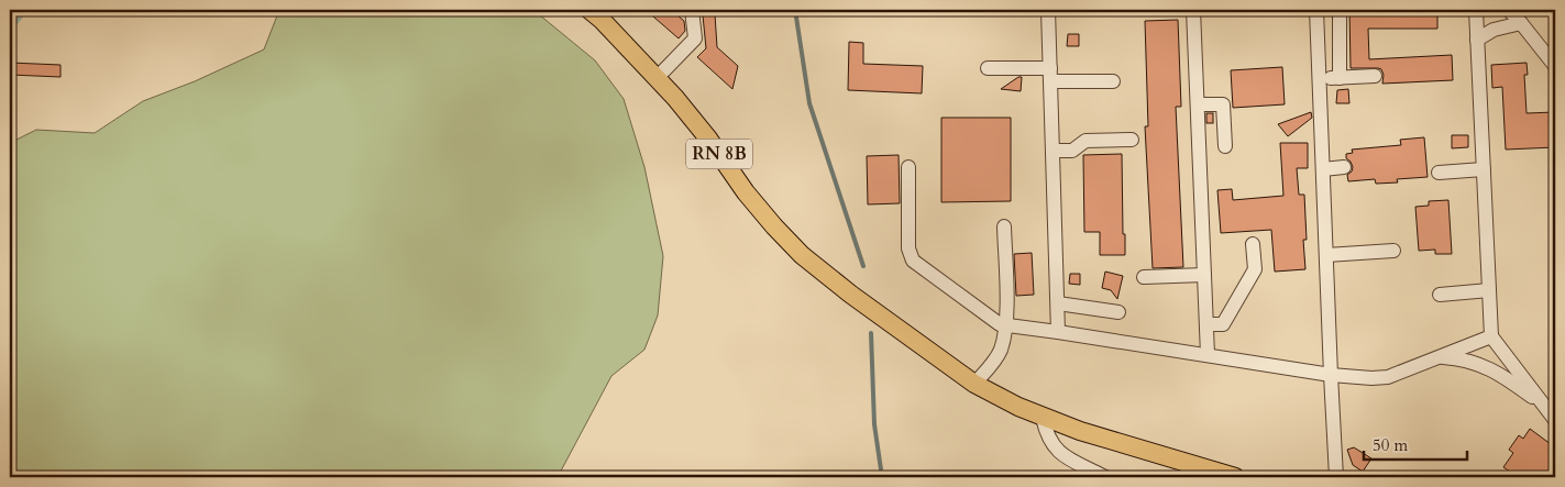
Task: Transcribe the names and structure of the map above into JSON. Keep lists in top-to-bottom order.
{
  "streets": {
    "main road": ["RN 8B"]
  },
  "scale_bar": "50 m"
}
